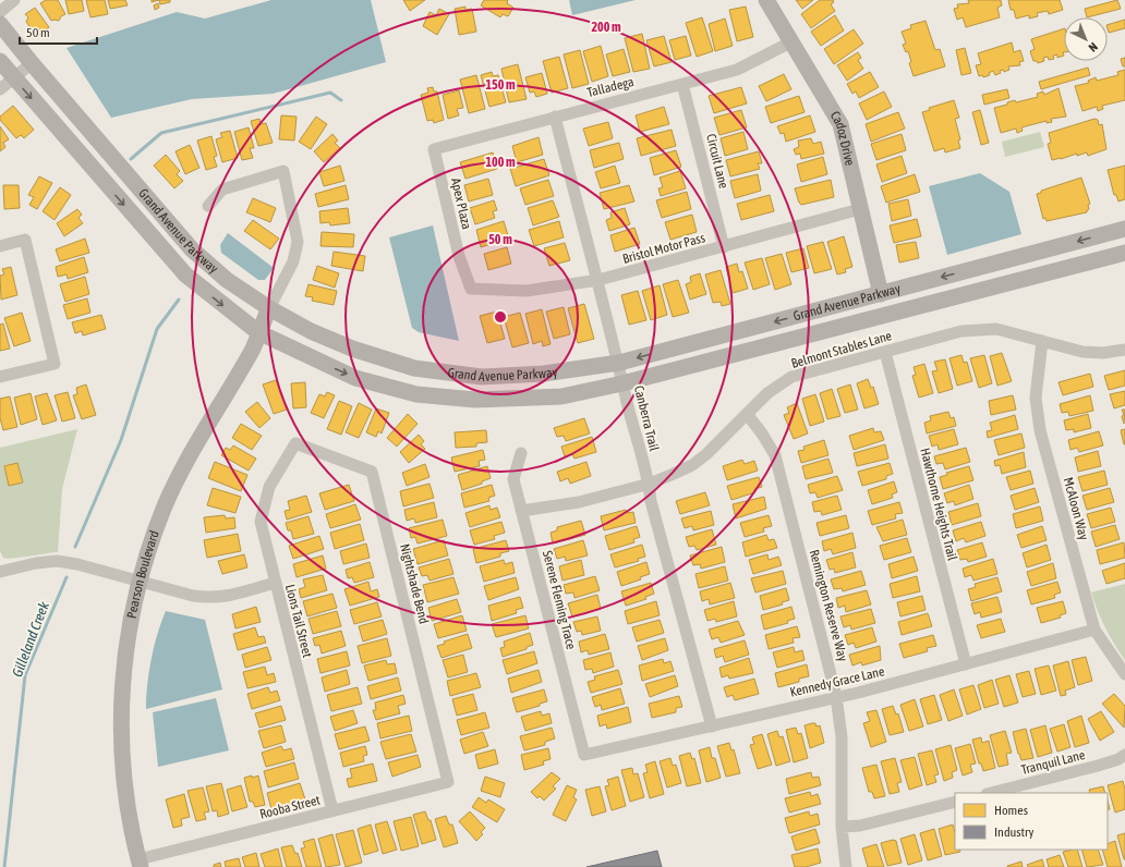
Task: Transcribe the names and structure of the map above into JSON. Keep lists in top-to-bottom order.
{
  "streets": {
    "street": [
      "Talladega",
      "Cadoz Drive",
      "Circuit Lane",
      "Apex Plaza",
      "Grand Avenue Parkway",
      "Bristol Motor Pass",
      "Belmont Stables Lane",
      "Canberra Trail",
      "Hawthorne Heights Trail",
      "McAloon Way",
      "Pearson Boulevard",
      "Nightshade Bend",
      "Serene Fleming Trace",
      "Remington Reserve Way",
      "Lions Tail Street",
      "Kennedy Grace Lane",
      "Tranquil Lane",
      "Rooba Street"
    ]
  },
  "crossings": [
    ["Talladega", "Cadoz Drive"],
    ["Talladega", "Circuit Lane"],
    ["Talladega", "Apex Plaza"],
    ["Talladega", "Canberra Trail"],
    ["Cadoz Drive", "Grand Avenue Parkway"],
    ["Cadoz Drive", "Bristol Motor Pass"],
    ["Circuit Lane", "Bristol Motor Pass"],
    ["Apex Plaza", "Bristol Motor Pass"],
    ["Grand Avenue Parkway", "Canberra Trail"],
    ["Grand Avenue Parkway", "Pearson Boulevard"],
    ["Bristol Motor Pass", "Canberra Trail"],
    ["Belmont Stables Lane", "Canberra Trail"],
    ["Belmont Stables Lane", "Hawthorne Heights Trail"],
    ["Belmont Stables Lane", "McAloon Way"],
    ["Belmont Stables Lane", "Serene Fleming Trace"],
    ["Belmont Stables Lane", "Remington Reserve Way"],
    ["Canberra Trail", "Kennedy Grace Lane"],
    ["Hawthorne Heights Trail", "Kennedy Grace Lane"],
    ["McAloon Way", "Kennedy Grace Lane"],
    ["Pearson Boulevard", "Rooba Street"],
    ["Nightshade Bend", "Lions Tail Street"],
    ["Nightshade Bend", "Rooba Street"],
    ["Serene Fleming Trace", "Kennedy Grace Lane"],
    ["Remington Reserve Way", "Kennedy Grace Lane"],
    ["Lions Tail Street", "Rooba Street"]
  ],
  "water": ["Gilleland Creek"],
  "legend": ["Homes", "Industry"],
  "scale_bar": "50 m",
  "north": "bottom right",
  "rings": [
    "200 m",
    "150 m",
    "100 m",
    "50 m"
  ]
}
